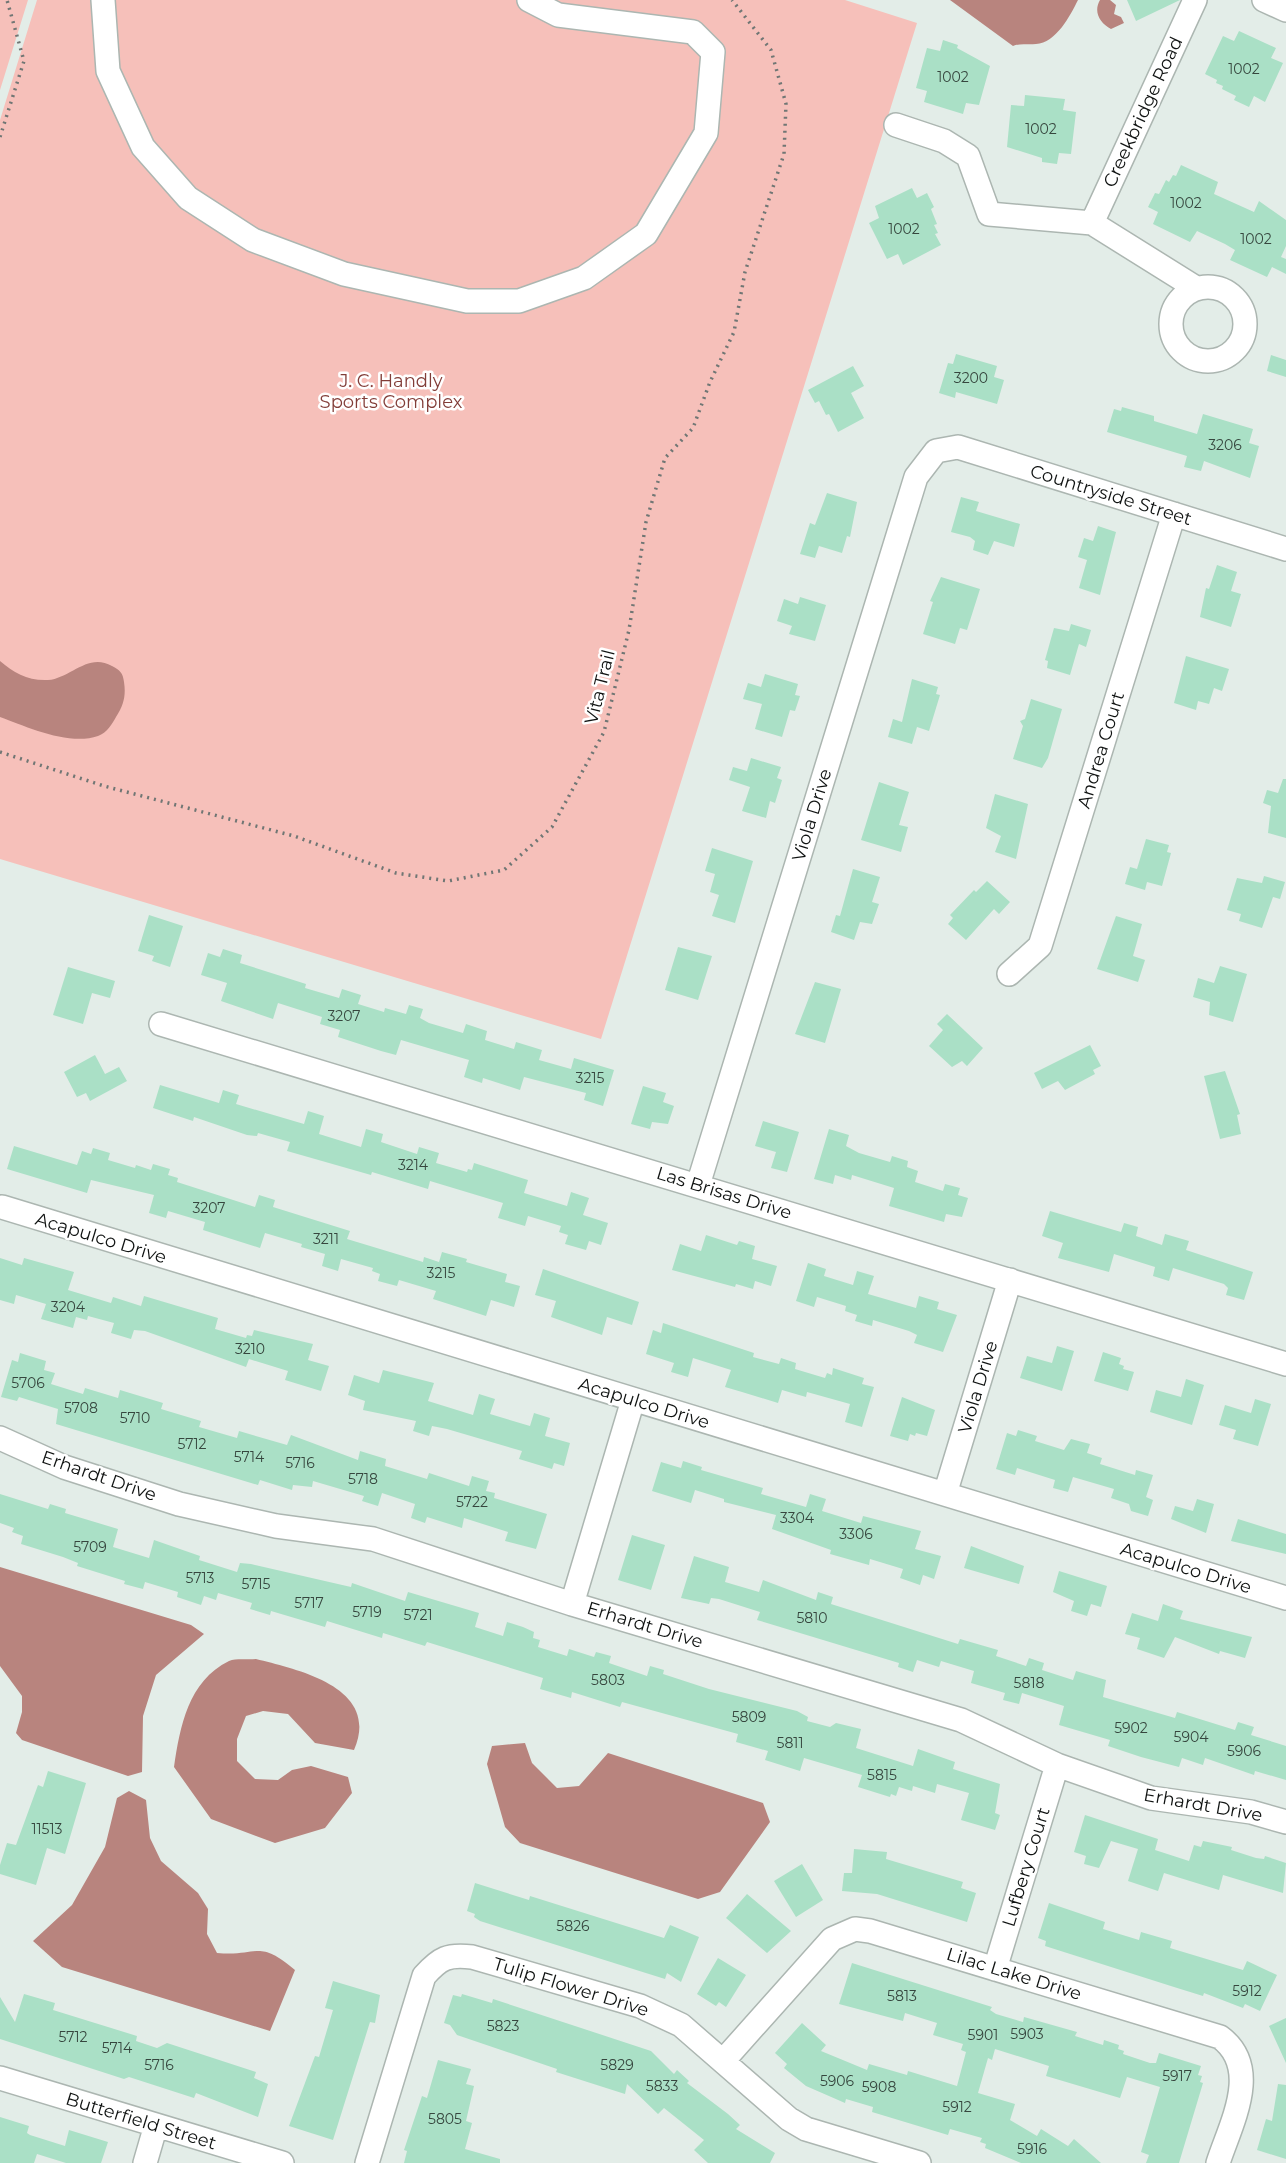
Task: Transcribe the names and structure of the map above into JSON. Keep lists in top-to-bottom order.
{
  "streets": {
    "street": [
      "Creekbridge Road",
      "Countryside Street",
      "Andrea Court",
      "Viola Drive",
      "Las Brisas Drive",
      "Acapulco Drive",
      "Erhardt Drive",
      "Lufbery Court",
      "Lilac Lake Drive",
      "Tulip Flower Drive",
      "Butterfield Street"
    ],
    "path": ["Vita Trail"]
  },
  "crossings": [
    ["Countryside Street", "Andrea Court"],
    ["Countryside Street", "Viola Drive"],
    ["Viola Drive", "Las Brisas Drive"],
    ["Viola Drive", "Acapulco Drive"],
    ["Erhardt Drive", "Lufbery Court"],
    ["Lufbery Court", "Lilac Lake Drive"],
    ["Lilac Lake Drive", "Tulip Flower Drive"]
  ],
  "parks": ["J. C. Handly Sports Complex"],
  "house_numbers": [
    "1002",
    "1002",
    "1002",
    "1002",
    "1002",
    "1002",
    "3200",
    "3206",
    "3207",
    "3215",
    "3214",
    "3207",
    "3211",
    "3215",
    "3204",
    "3210",
    "5706",
    "5708",
    "5710",
    "5712",
    "5714",
    "5716",
    "5718",
    "5722",
    "3304",
    "3306",
    "5709",
    "5713",
    "5715",
    "5717",
    "5719",
    "5721",
    "5810",
    "5803",
    "5818",
    "5809",
    "5902",
    "5904",
    "5811",
    "5906",
    "5815",
    "11513",
    "5826",
    "5912",
    "5813",
    "5823",
    "5903",
    "5901",
    "5712",
    "5714",
    "5716",
    "5829",
    "5917",
    "5906",
    "5833",
    "5908",
    "5912",
    "5805",
    "5916"
  ]
}
